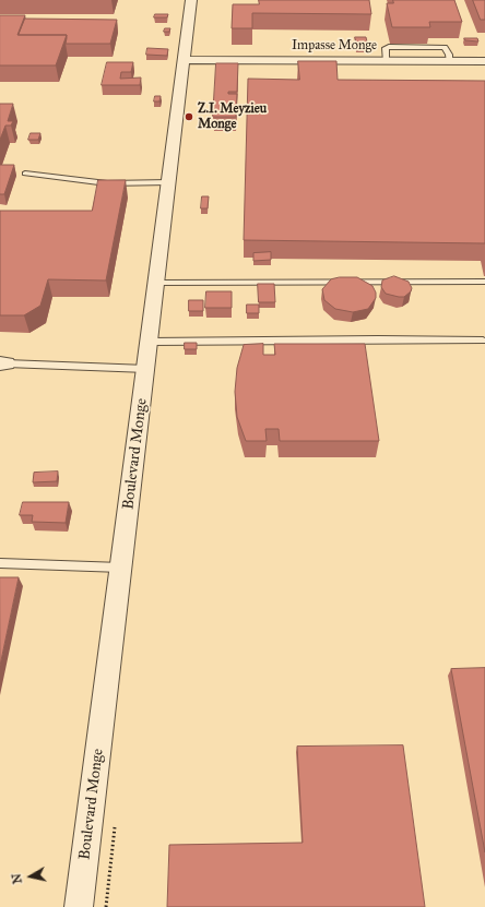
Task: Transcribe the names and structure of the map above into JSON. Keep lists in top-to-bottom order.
{
  "streets": {
    "street": ["Impasse Monge", "Boulevard Monge"]
  },
  "crossings": [
    ["Impasse Monge", "Boulevard Monge"]
  ],
  "places": ["Z.I. Meyzieu Monge"],
  "north": "left"
}
